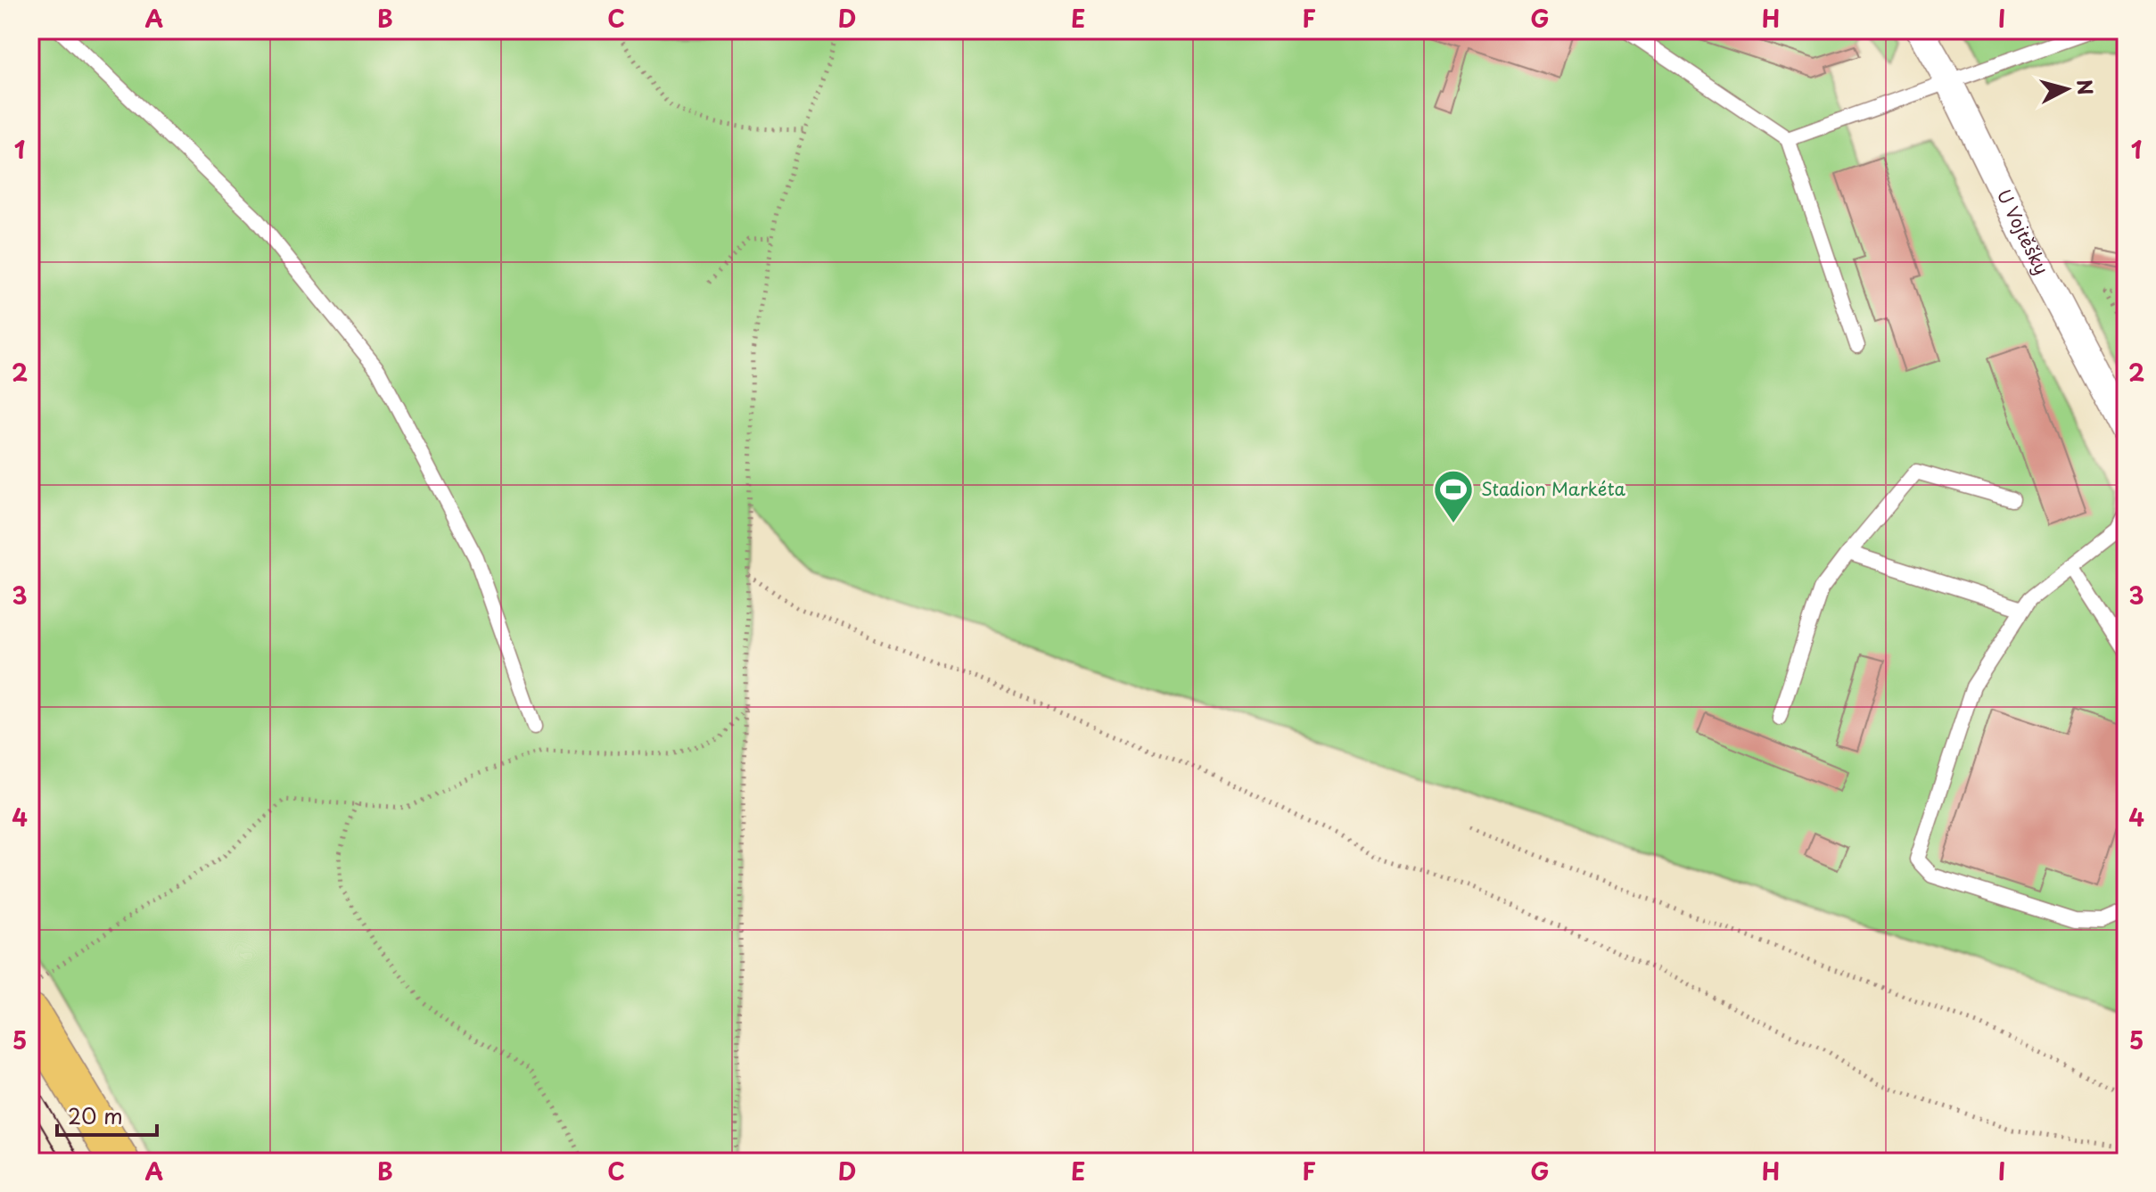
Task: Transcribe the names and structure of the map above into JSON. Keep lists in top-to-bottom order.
{
  "streets": {
    "street": ["U Vojtěšky"]
  },
  "places": {
    "sports": ["Stadion Markéta"]
  },
  "scale_bar": "20 m",
  "north": "right",
  "grid": {
    "columns": [
      "A",
      "B",
      "C",
      "D",
      "E",
      "F",
      "G",
      "H",
      "I"
    ],
    "rows": [
      "1",
      "2",
      "3",
      "4",
      "5"
    ]
  }
}
